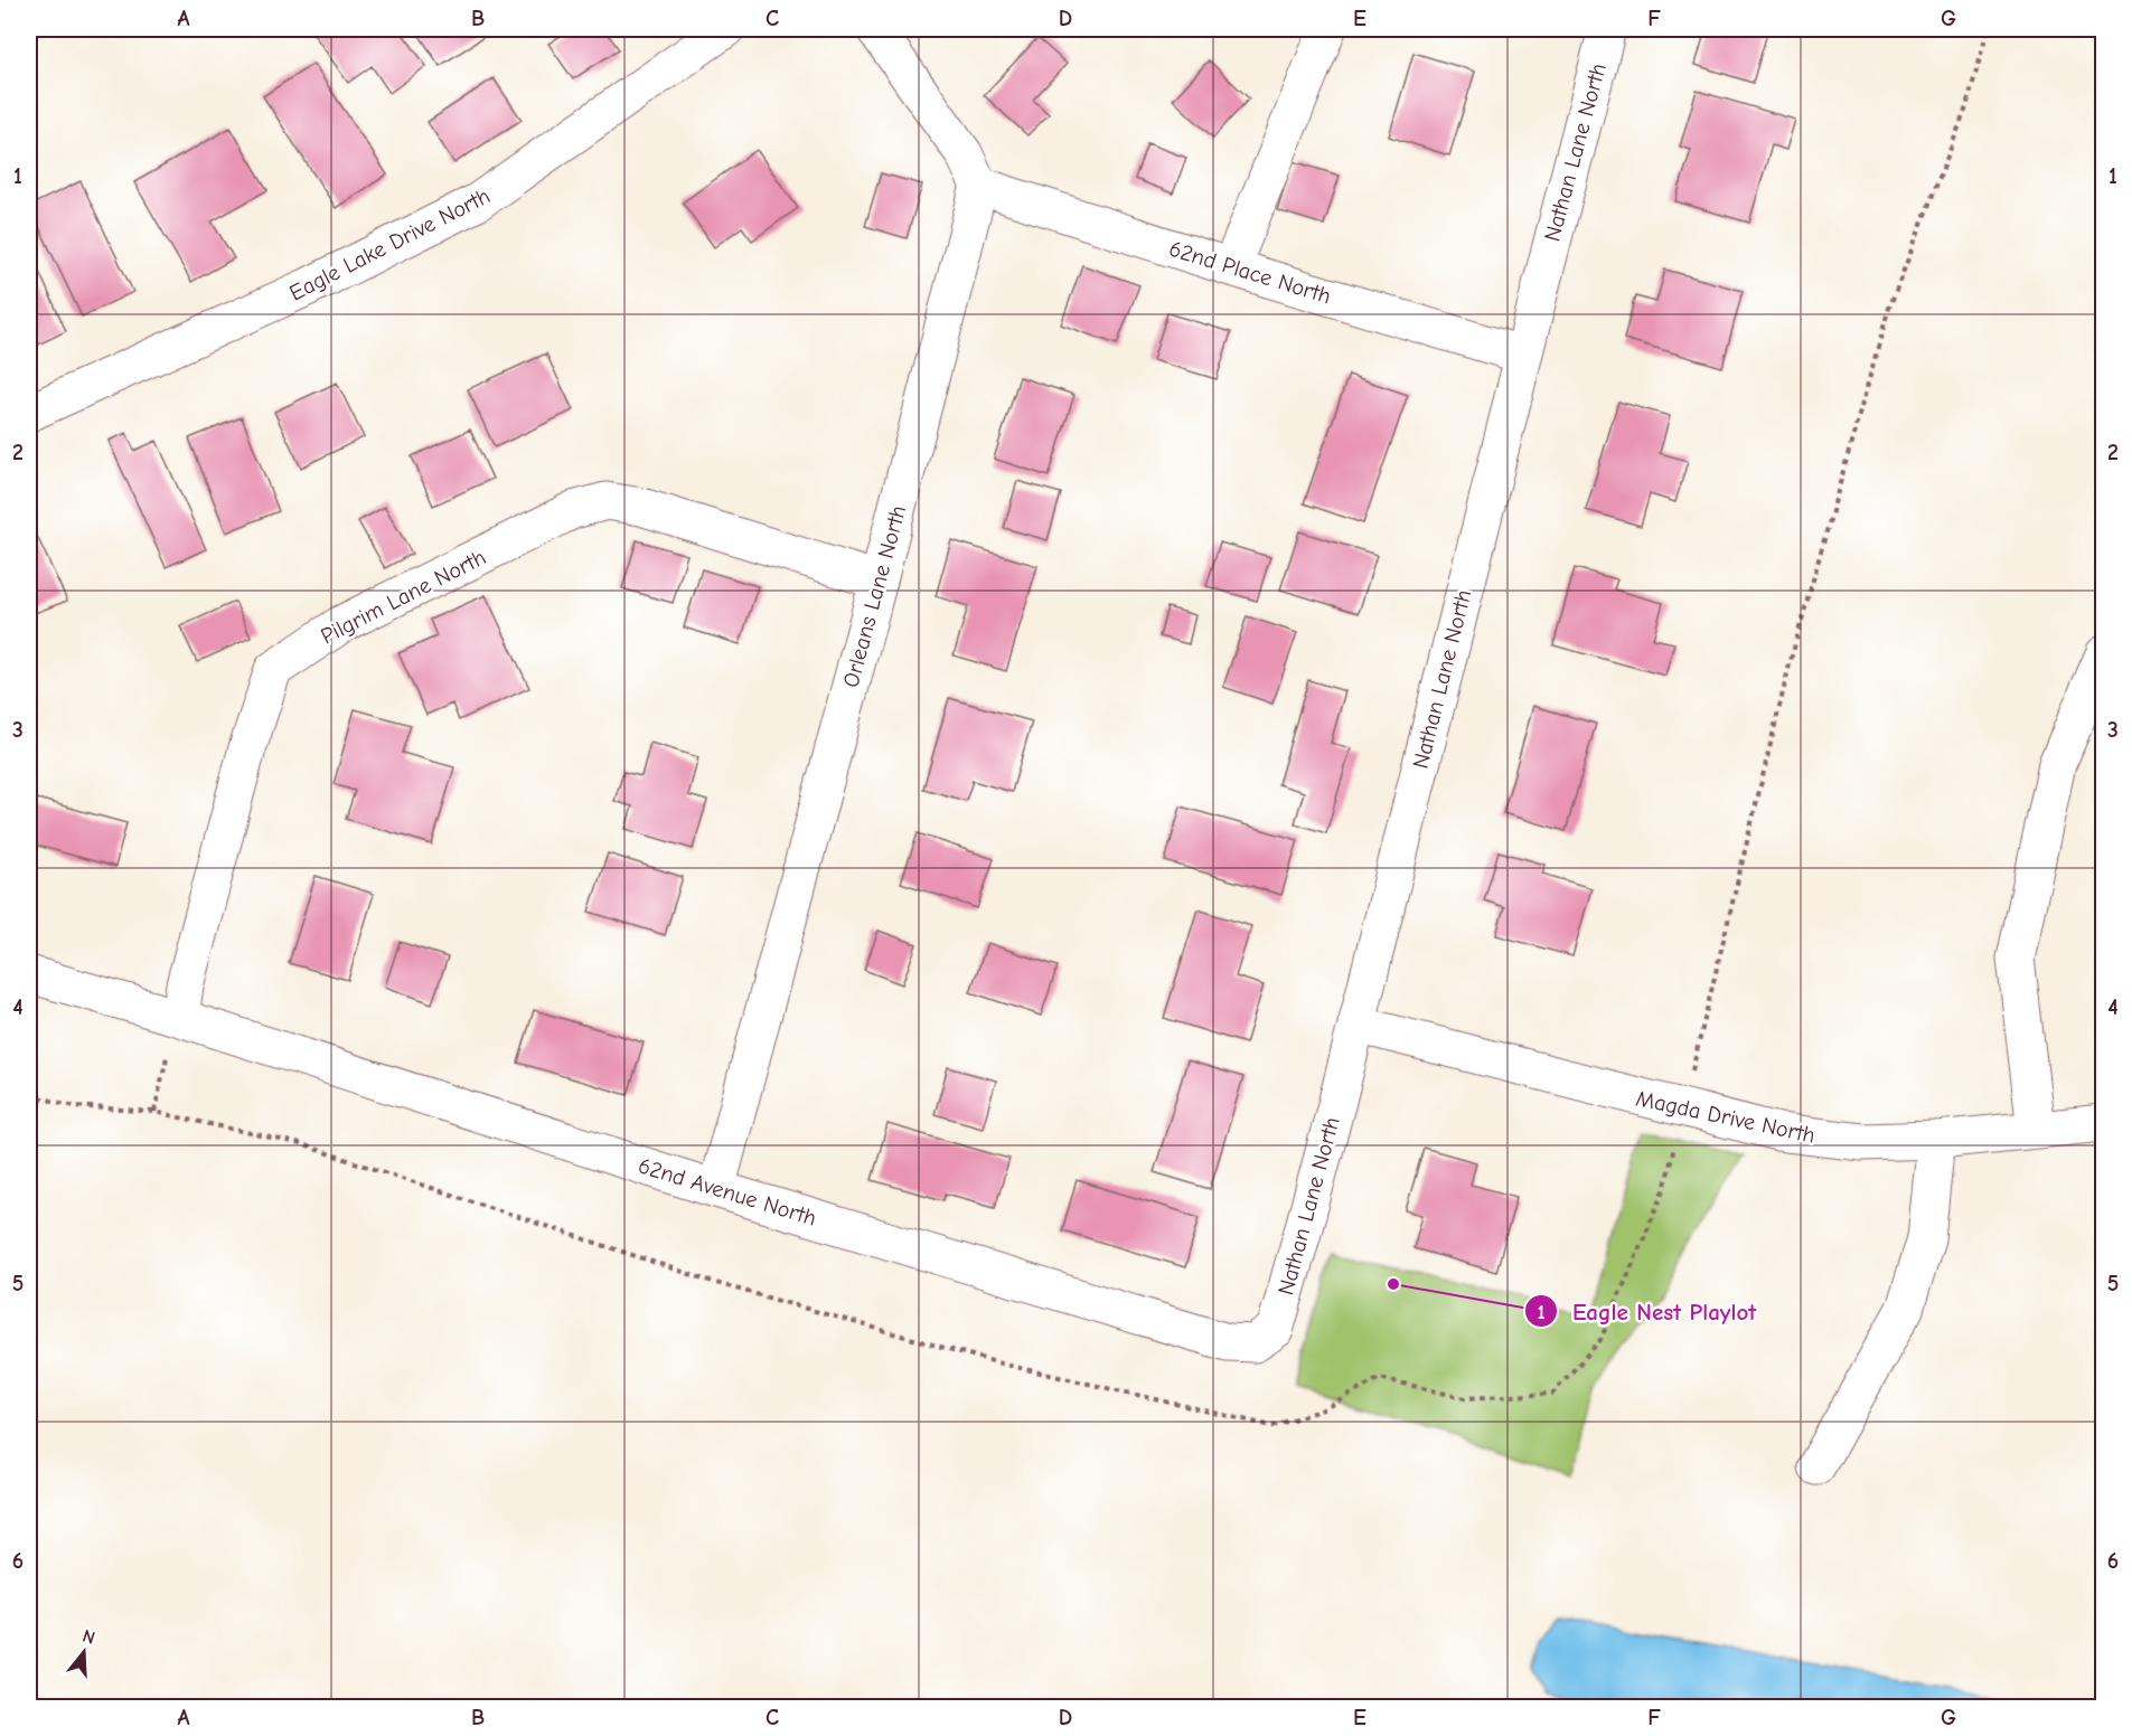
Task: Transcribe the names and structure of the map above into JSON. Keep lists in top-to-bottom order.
{
  "streets": {
    "street": [
      "Nathan Lane North",
      "Eagle Lake Drive North",
      "62nd Place North",
      "Pilgrim Lane North",
      "Orleans Lane North",
      "Magda Drive North",
      "62nd Avenue North"
    ]
  },
  "crossings": [
    ["Nathan Lane North", "62nd Place North"],
    ["Nathan Lane North", "Magda Drive North"],
    ["Nathan Lane North", "62nd Avenue North"],
    ["62nd Place North", "Orleans Lane North"],
    ["Pilgrim Lane North", "Orleans Lane North"],
    ["Pilgrim Lane North", "62nd Avenue North"],
    ["Orleans Lane North", "62nd Avenue North"]
  ],
  "places": ["Eagle Nest Playlot"],
  "north": "top",
  "grid": {
    "columns": [
      "A",
      "B",
      "C",
      "D",
      "E",
      "F",
      "G"
    ],
    "rows": [
      "1",
      "2",
      "3",
      "4",
      "5",
      "6"
    ]
  }
}
